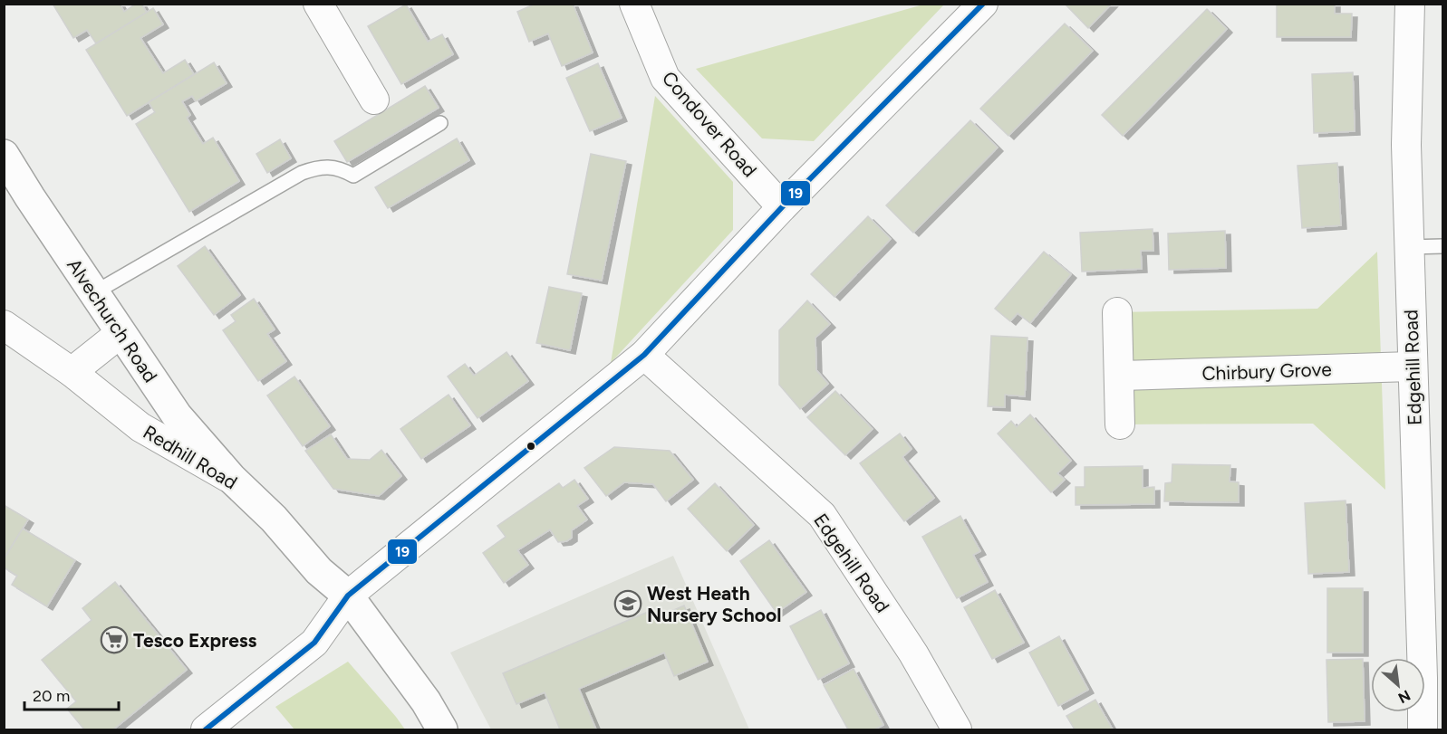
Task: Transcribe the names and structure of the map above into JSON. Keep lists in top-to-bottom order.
{
  "streets": {
    "street": [
      "Condover Road",
      "Alvechurch Road",
      "Edgehill Road",
      "Chirbury Grove",
      "Redhill Road"
    ]
  },
  "crossings": [
    ["Alvechurch Road", "Redhill Road"],
    ["Edgehill Road", "Chirbury Grove"]
  ],
  "places": {
    "school or university": ["West Heath Nursery School"],
    "supermarket": ["Tesco Express"]
  },
  "lines": ["transit line 19"],
  "scale_bar": "20 m",
  "north": "bottom right"
}
